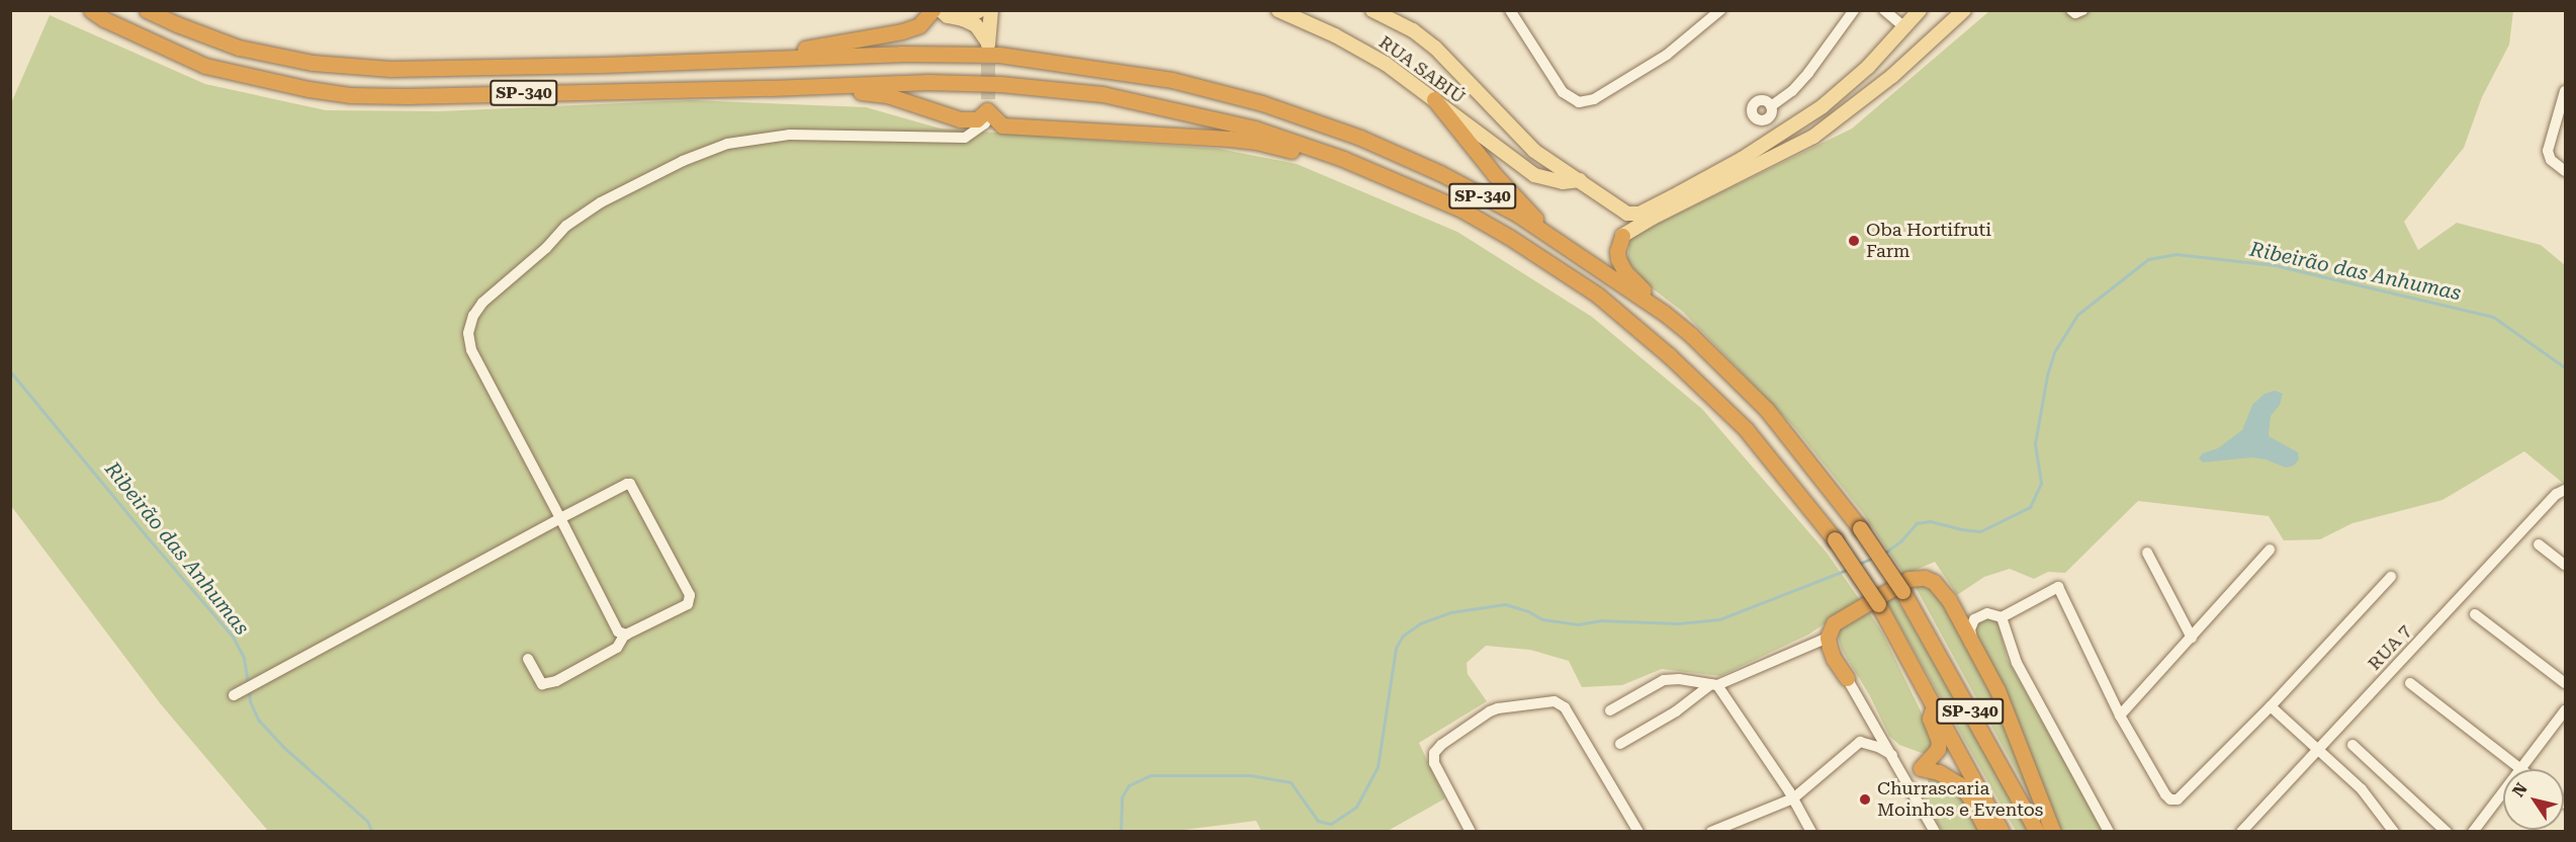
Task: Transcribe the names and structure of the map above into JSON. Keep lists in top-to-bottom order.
{
  "streets": {
    "highway": ["SP-340"],
    "main road": ["RUA SABIÚ"],
    "street": ["RUA 7"]
  },
  "water": ["Ribeirão das Anhumas"],
  "places": ["Oba Hortifruti Farm", "Churrascaria Moinhos e Eventos"],
  "north": "top left"
}
